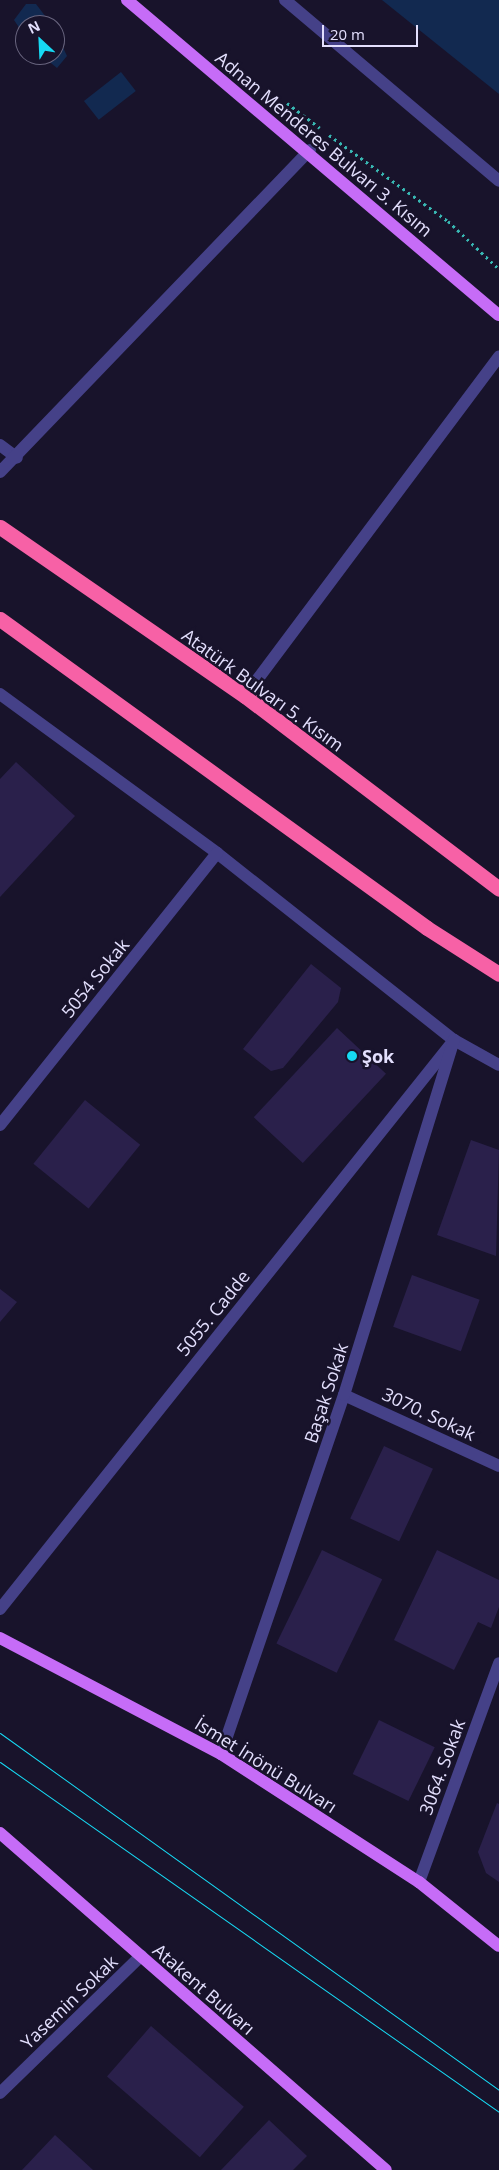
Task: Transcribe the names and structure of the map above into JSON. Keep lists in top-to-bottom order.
{
  "streets": {
    "highway": ["Atatürk Bulvarı 5. Kısım"],
    "main road": ["Adnan Menderes Bulvarı 3. Kısım", "İsmet İnönü Bulvarı", "Atakent Bulvarı"],
    "street": [
      "5054 Sokak",
      "5055. Cadde",
      "Başak Sokak",
      "3070. Sokak",
      "3064. Sokak",
      "Yasemin Sokak"
    ]
  },
  "crossings": [
    ["5055. Cadde", "Başak Sokak"],
    ["Başak Sokak", "3070. Sokak"],
    ["Başak Sokak", "İsmet İnönü Bulvarı"],
    ["İsmet İnönü Bulvarı", "3064. Sokak"],
    ["Atakent Bulvarı", "Yasemin Sokak"]
  ],
  "places": ["Şok"],
  "scale_bar": "20 m",
  "north": "top left"
}
